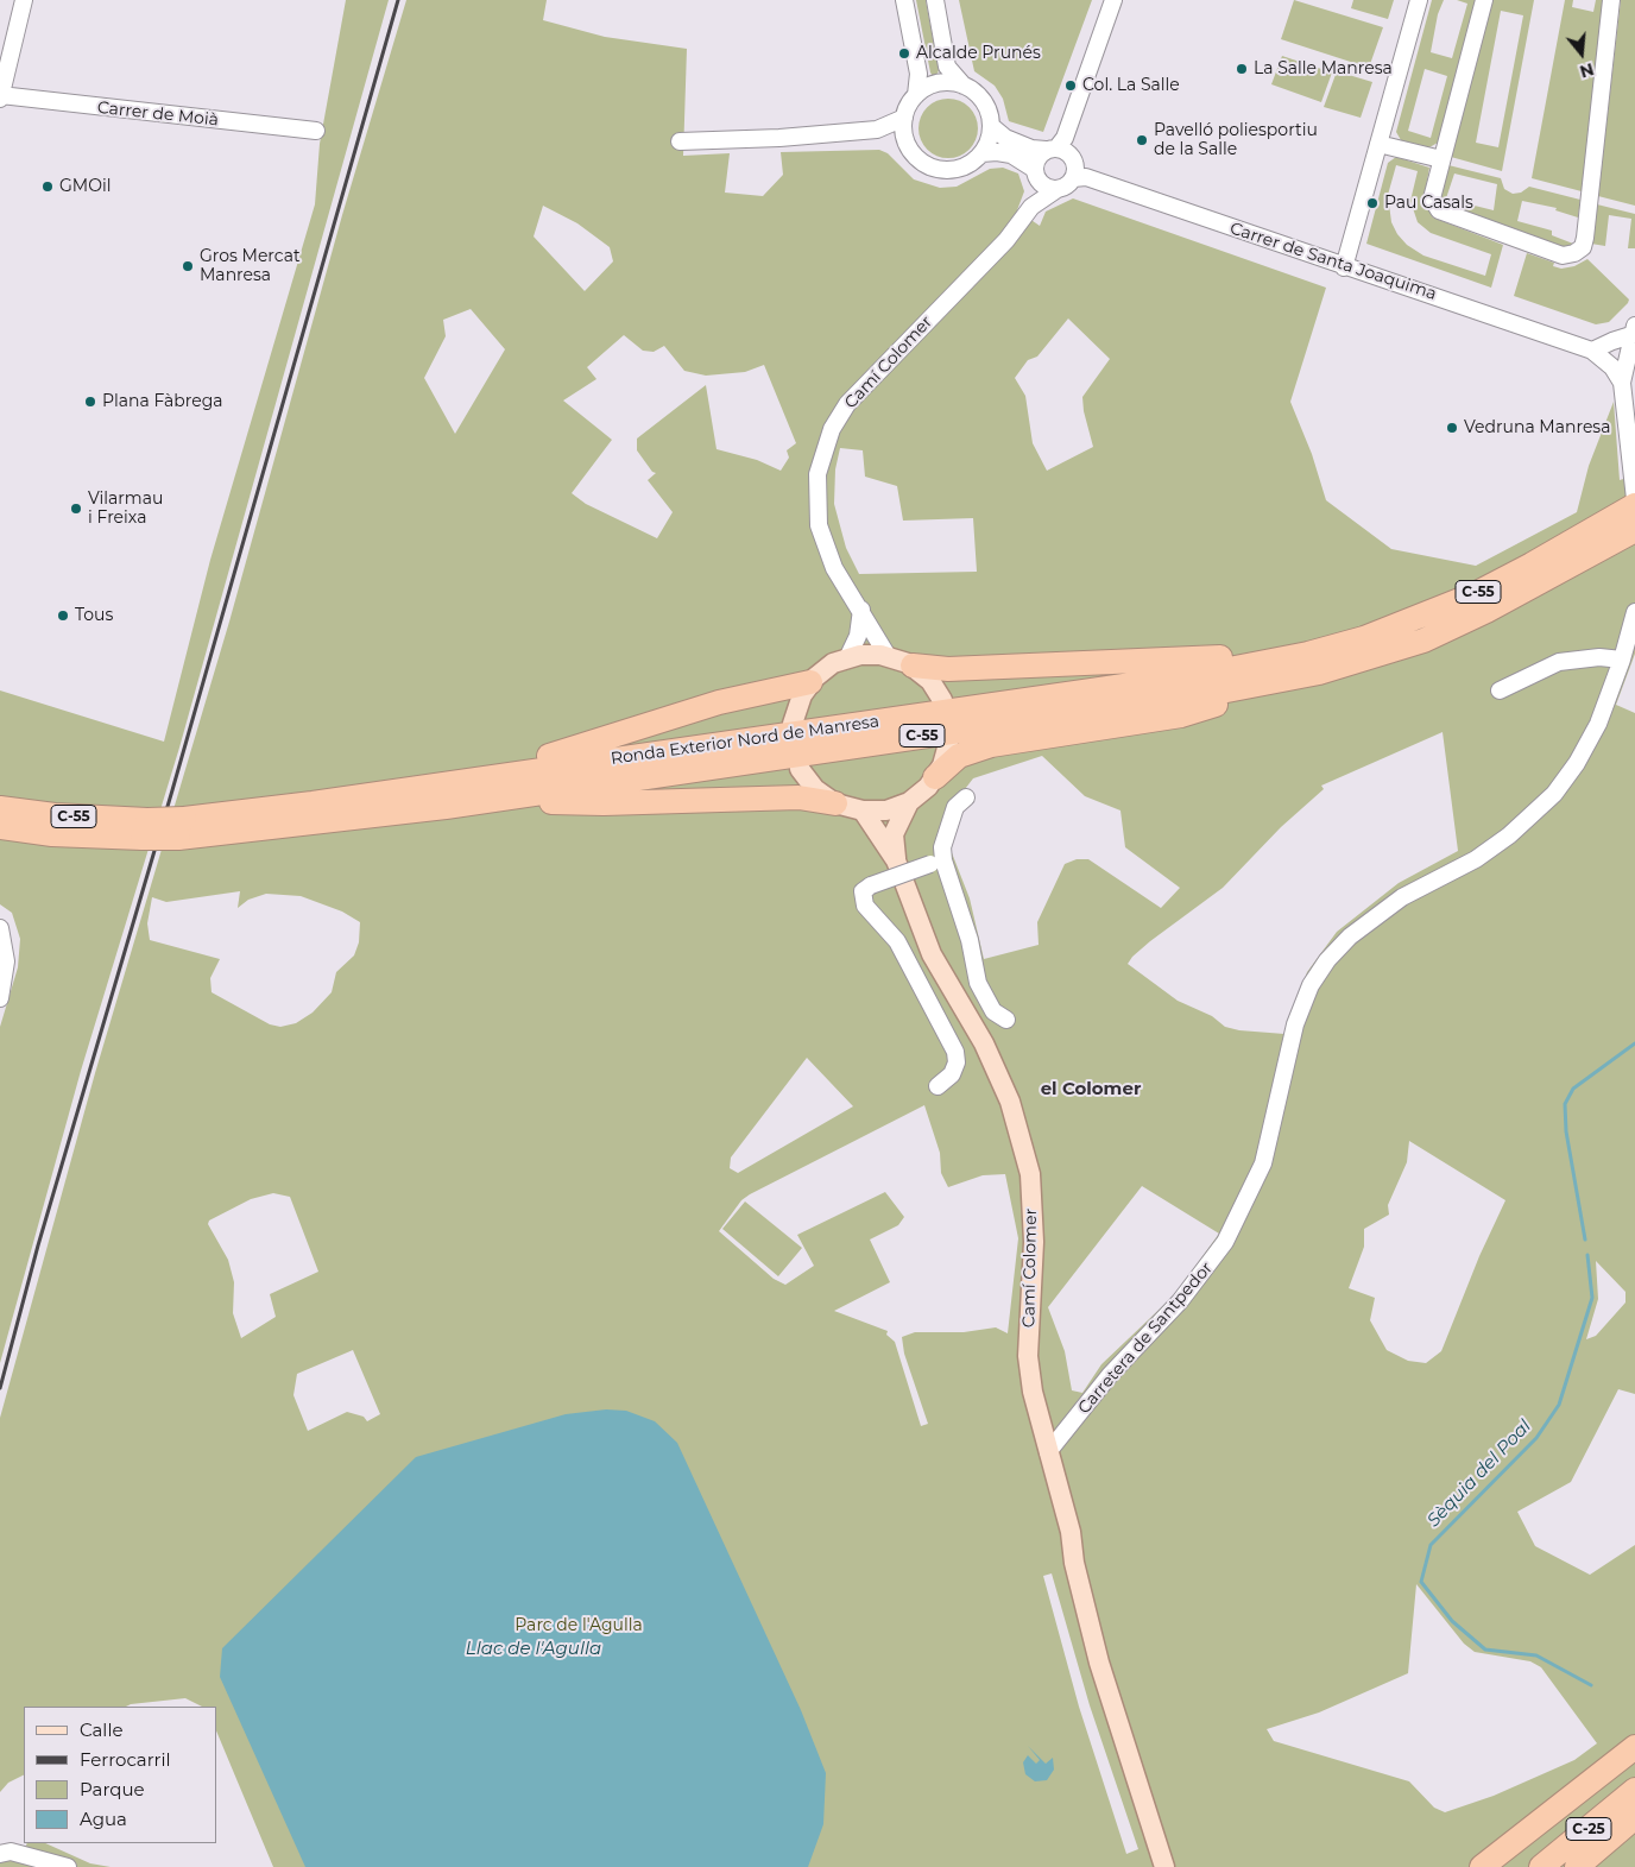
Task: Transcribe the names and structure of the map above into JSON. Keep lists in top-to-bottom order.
{
  "streets": {
    "highway": ["C-55", "Ronda Exterior Nord de Manresa", "C-25"],
    "main road": ["Camí Colomer"],
    "street": ["Carrer de Moià", "Carrer de Santa Joaquima", "Carretera de Santpedor"]
  },
  "crossings": [
    ["Carrer de Santa Joaquima", "Camí Colomer"],
    ["Camí Colomer", "Carretera de Santpedor"]
  ],
  "districts": ["el Colomer"],
  "water": ["Sèquia del Poal", "Llac de l'Agulla"],
  "parks": ["Parc de l'Agulla"],
  "places": [
    "Alcalde Prunés",
    "La Salle Manresa",
    "Col. La Salle",
    "Pavelló poliesportiu de la Salle",
    "GMOil",
    "Pau Casals",
    "Gros Mercat Manresa",
    "Plana Fàbrega",
    "Vedruna Manresa",
    "Vilarmau i Freixa",
    "Tous"
  ],
  "legend": [
    "Calle",
    "Ferrocarril",
    "Parque",
    "Agua"
  ],
  "north": "bottom"
}
